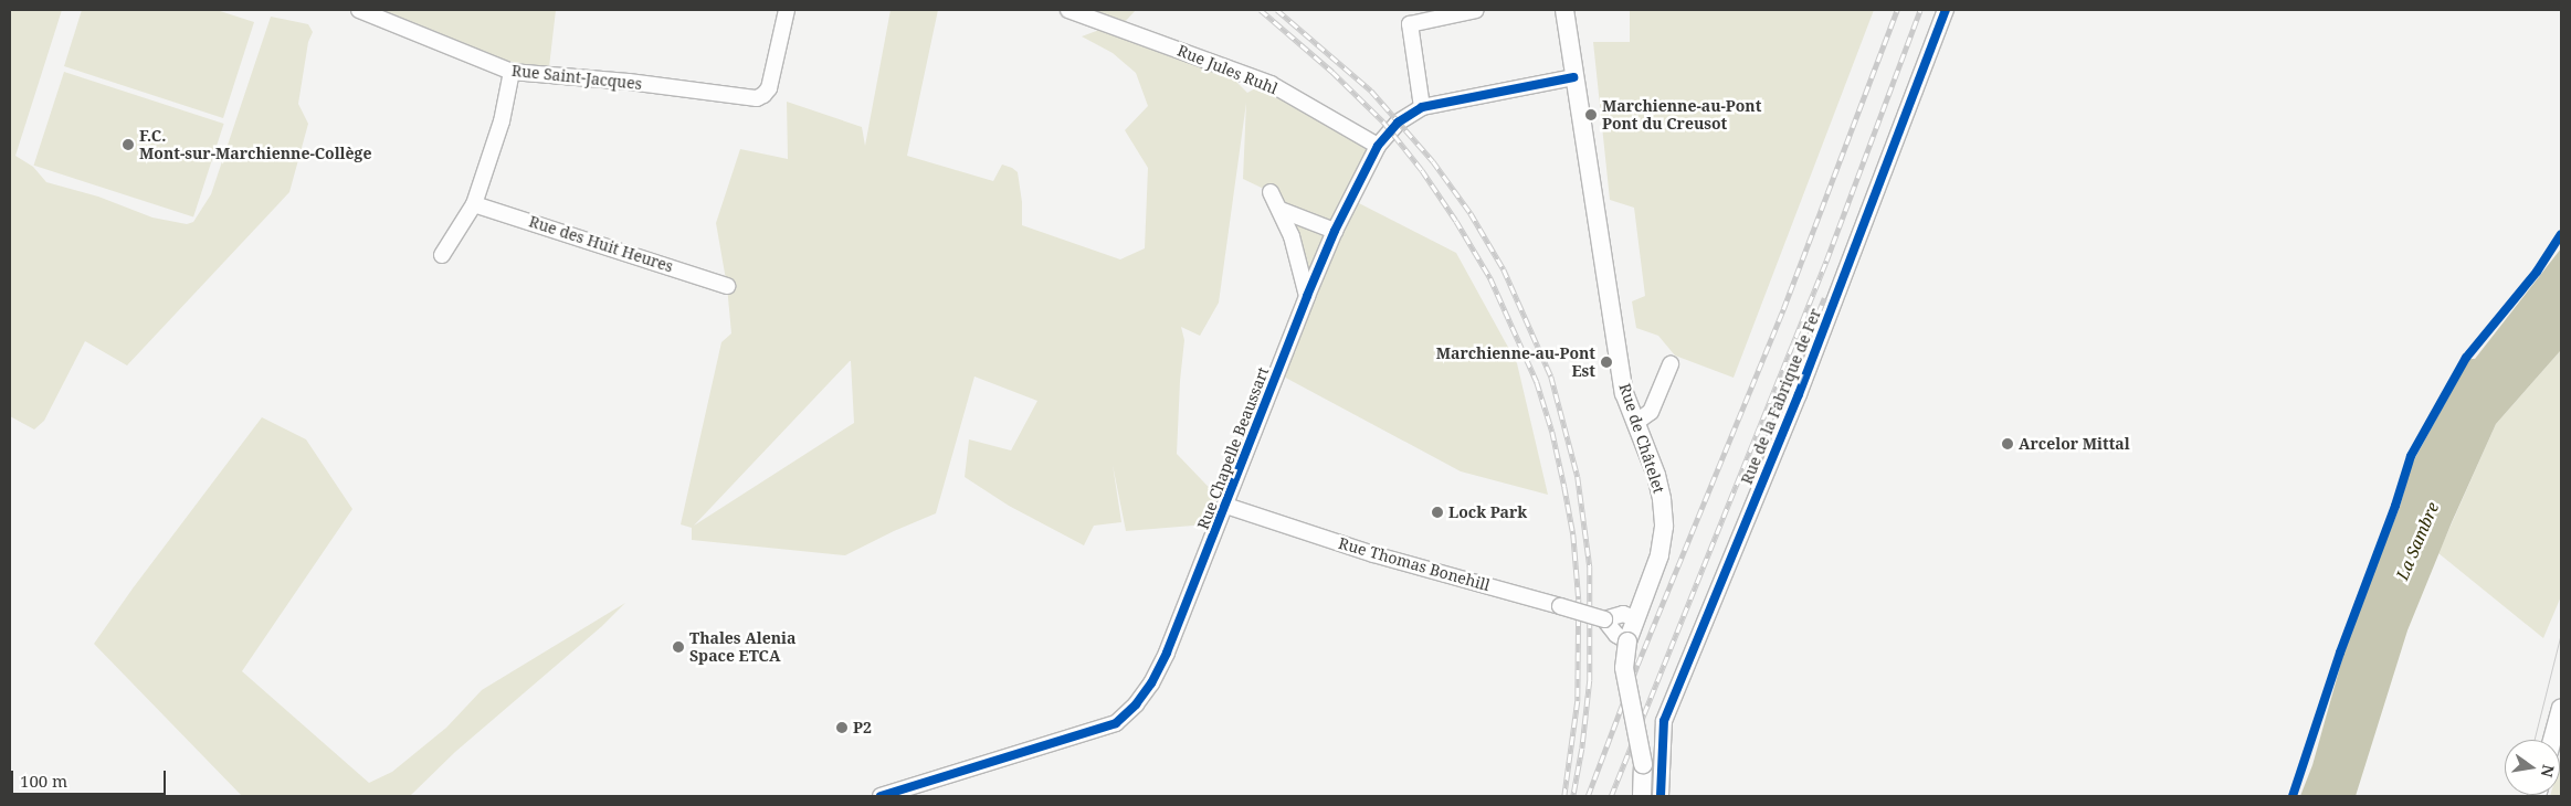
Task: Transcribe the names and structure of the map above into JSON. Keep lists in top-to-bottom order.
{
  "streets": {
    "main road": ["Rue de Châtelet"],
    "street": [
      "Rue Jules Ruhl",
      "Rue Saint-Jacques",
      "Rue des Huit Heures",
      "Rue de la Fabrique de Fer",
      "Rue Chapelle Beaussart",
      "Rue Thomas Bonehill"
    ]
  },
  "crossings": [
    ["Rue Jules Ruhl", "Rue Chapelle Beaussart"],
    ["Rue de Châtelet", "Rue Chapelle Beaussart"],
    ["Rue de Châtelet", "Rue Thomas Bonehill"],
    ["Rue Chapelle Beaussart", "Rue Thomas Bonehill"]
  ],
  "water": ["La Sambre"],
  "places": [
    "Marchienne-au-Pont Pont du Creusot",
    "F.C. Mont-sur-Marchienne-Collège",
    "Marchienne-au-Pont Est",
    "Arcelor Mittal",
    "Lock Park",
    "Thales Alenia Space ETCA",
    "P2"
  ],
  "scale_bar": "100 m",
  "north": "right"
}
